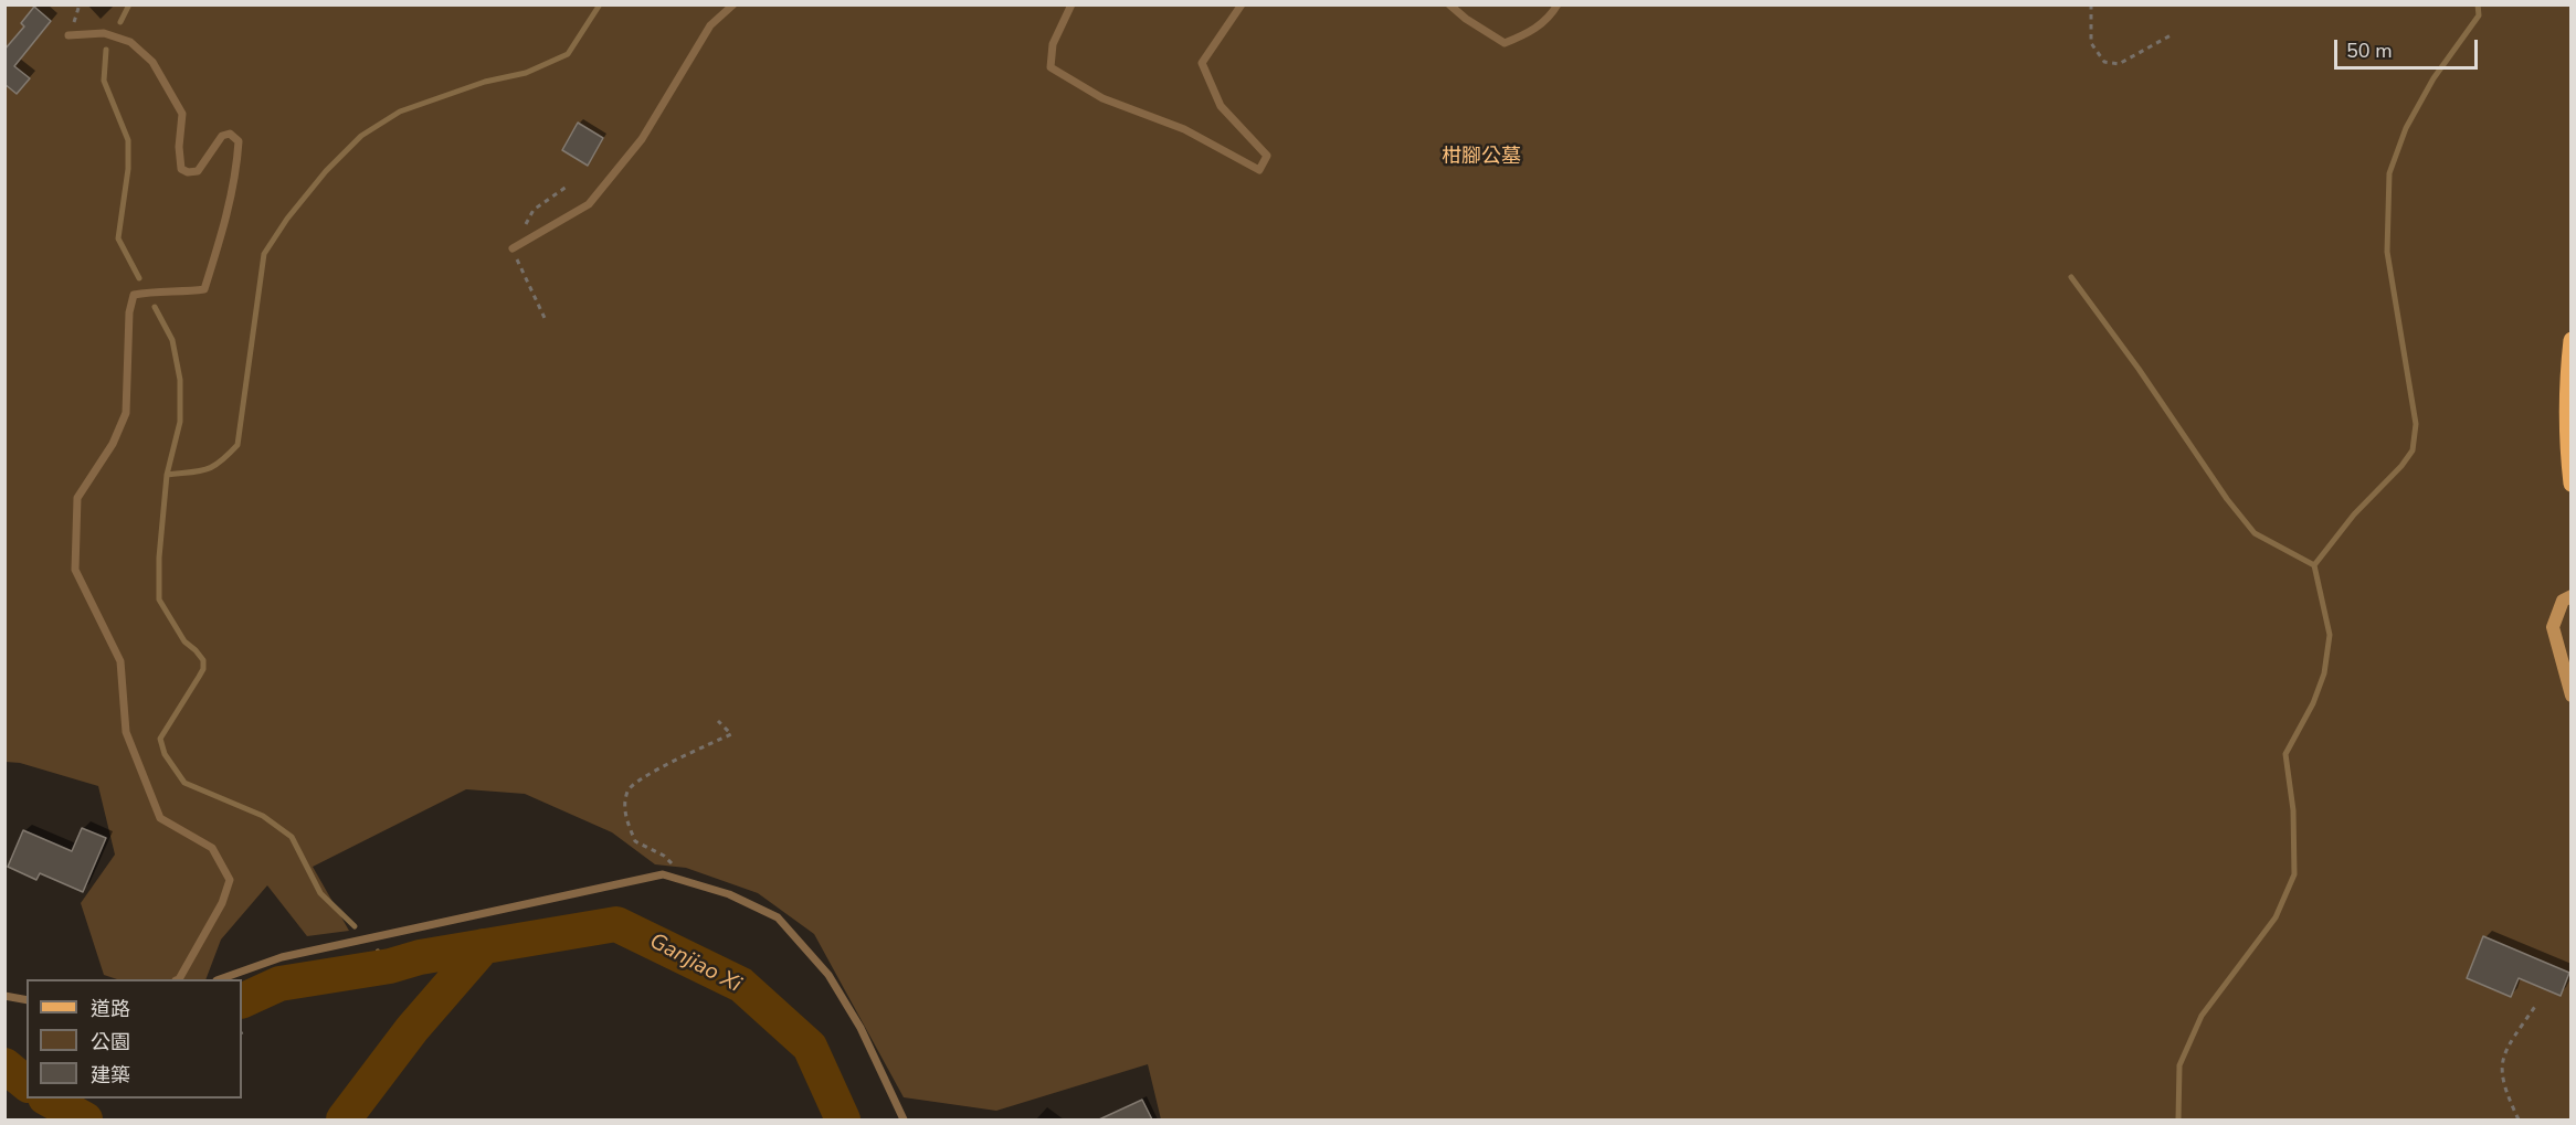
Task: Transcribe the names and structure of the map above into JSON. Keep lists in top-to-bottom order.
{
  "water": ["Ganjiao Xi"],
  "parks": ["柑腳公墓"],
  "legend": ["道路", "公園", "建築"],
  "scale_bar": "50 m"
}
